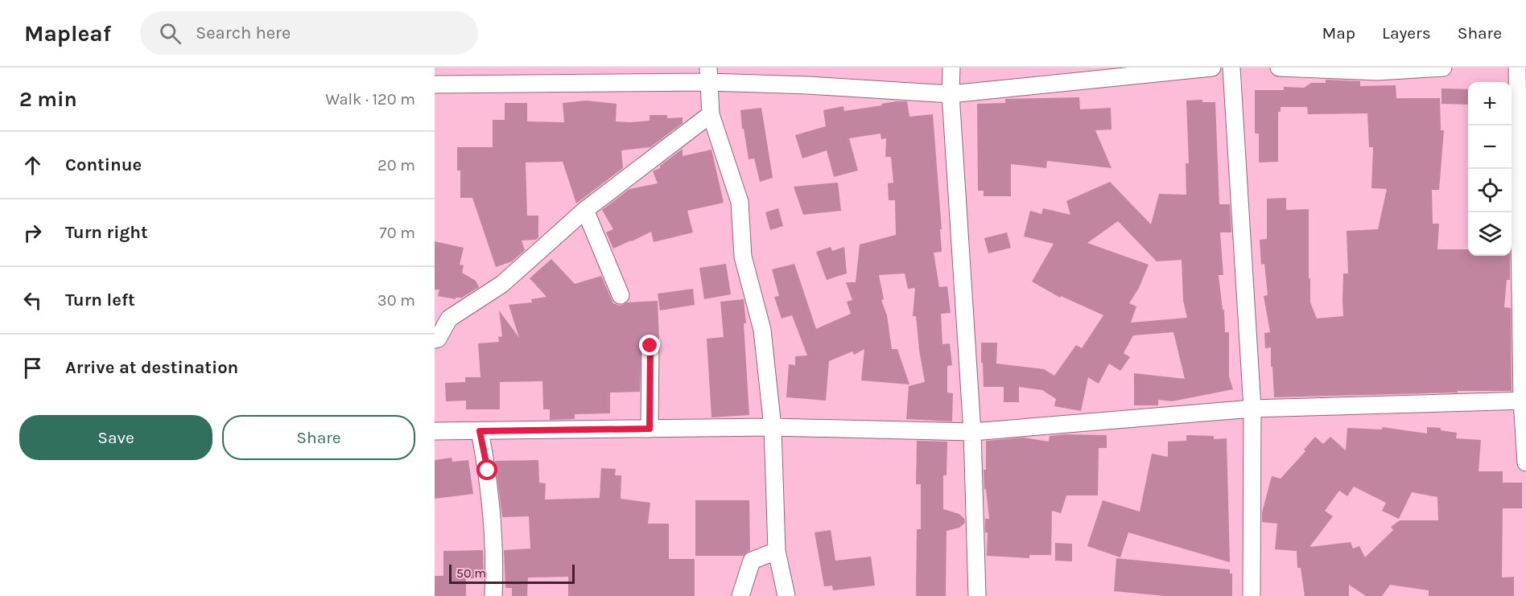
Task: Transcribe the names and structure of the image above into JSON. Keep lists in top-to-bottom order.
{
  "scale_bar": "50 m",
  "page": {
    "header": "Mapleaf",
    "search": "Search here",
    "nav": ["Map", "Layers", "Share"],
    "heading": ["2 min", "Walk · 120 m"],
    "map_buttons": ["+", "−"],
    "list": [
      ["Continue", "20 m"],
      ["Turn right", "70 m"],
      ["Turn left", "30 m"],
      "Arrive at destination"
    ],
    "buttons": ["Save", "Share"],
    "scale": "50 m"
  }
}
